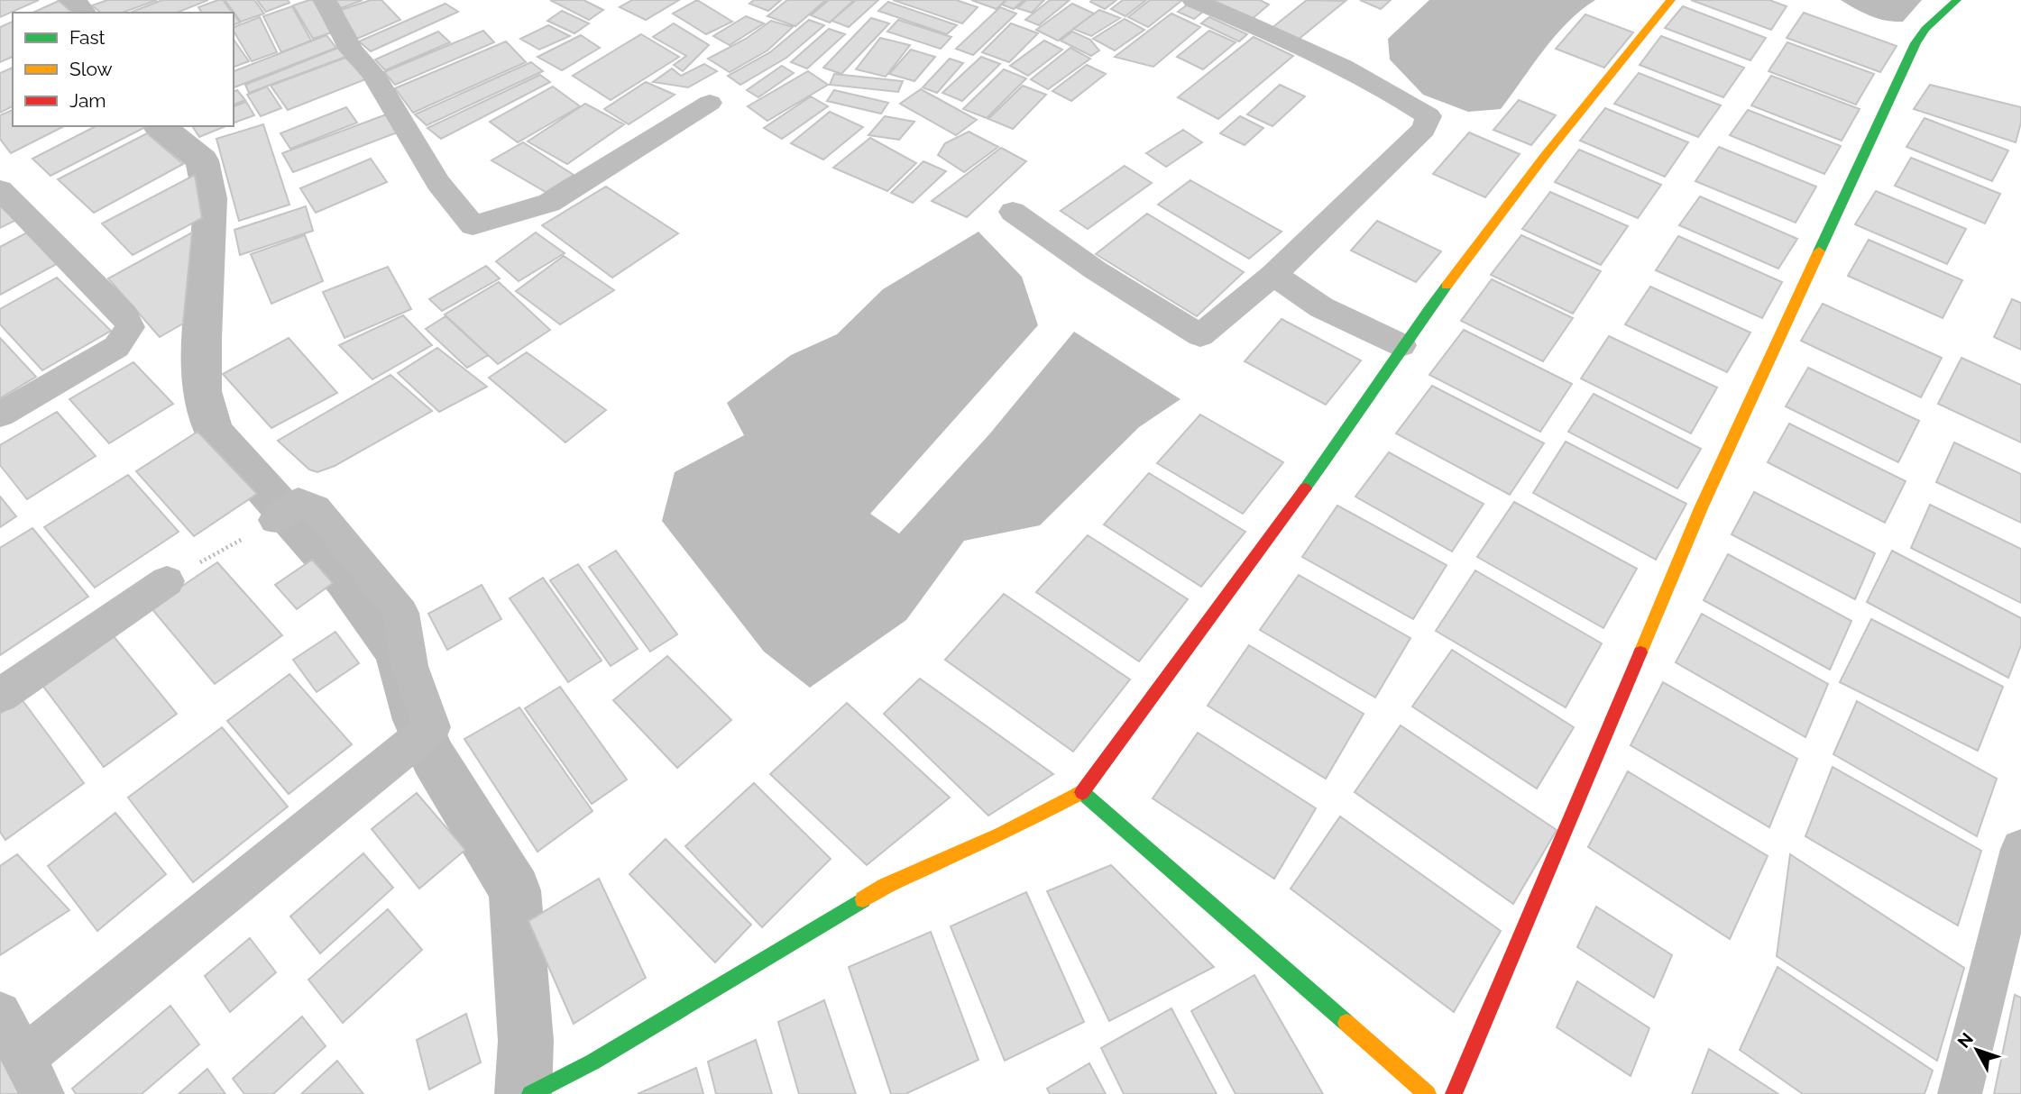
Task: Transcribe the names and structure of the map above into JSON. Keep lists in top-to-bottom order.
{
  "legend": ["Fast", "Slow", "Jam"],
  "north": "top left"
}
